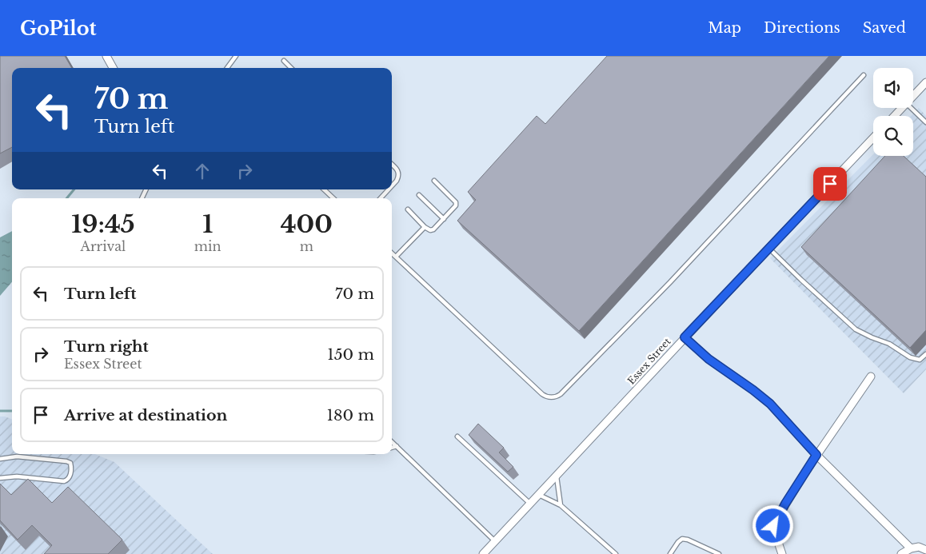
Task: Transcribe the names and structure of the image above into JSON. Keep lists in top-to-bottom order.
{
  "streets": {
    "street": ["Essex Street"]
  },
  "page": {
    "header": "GoPilot",
    "nav": ["Map", "Directions", "Saved"],
    "turn": ["70 m", "Turn left"],
    "eta": [
      "19:45",
      "Arrival",
      "1",
      "min",
      "400",
      "m"
    ],
    "list": [
      {
        "name": "Turn left",
        "value": "70 m"
      },
      {
        "name": "Turn right",
        "note": "Essex Street",
        "value": "150 m"
      },
      {
        "name": "Arrive at destination",
        "value": "180 m"
      }
    ]
  }
}
